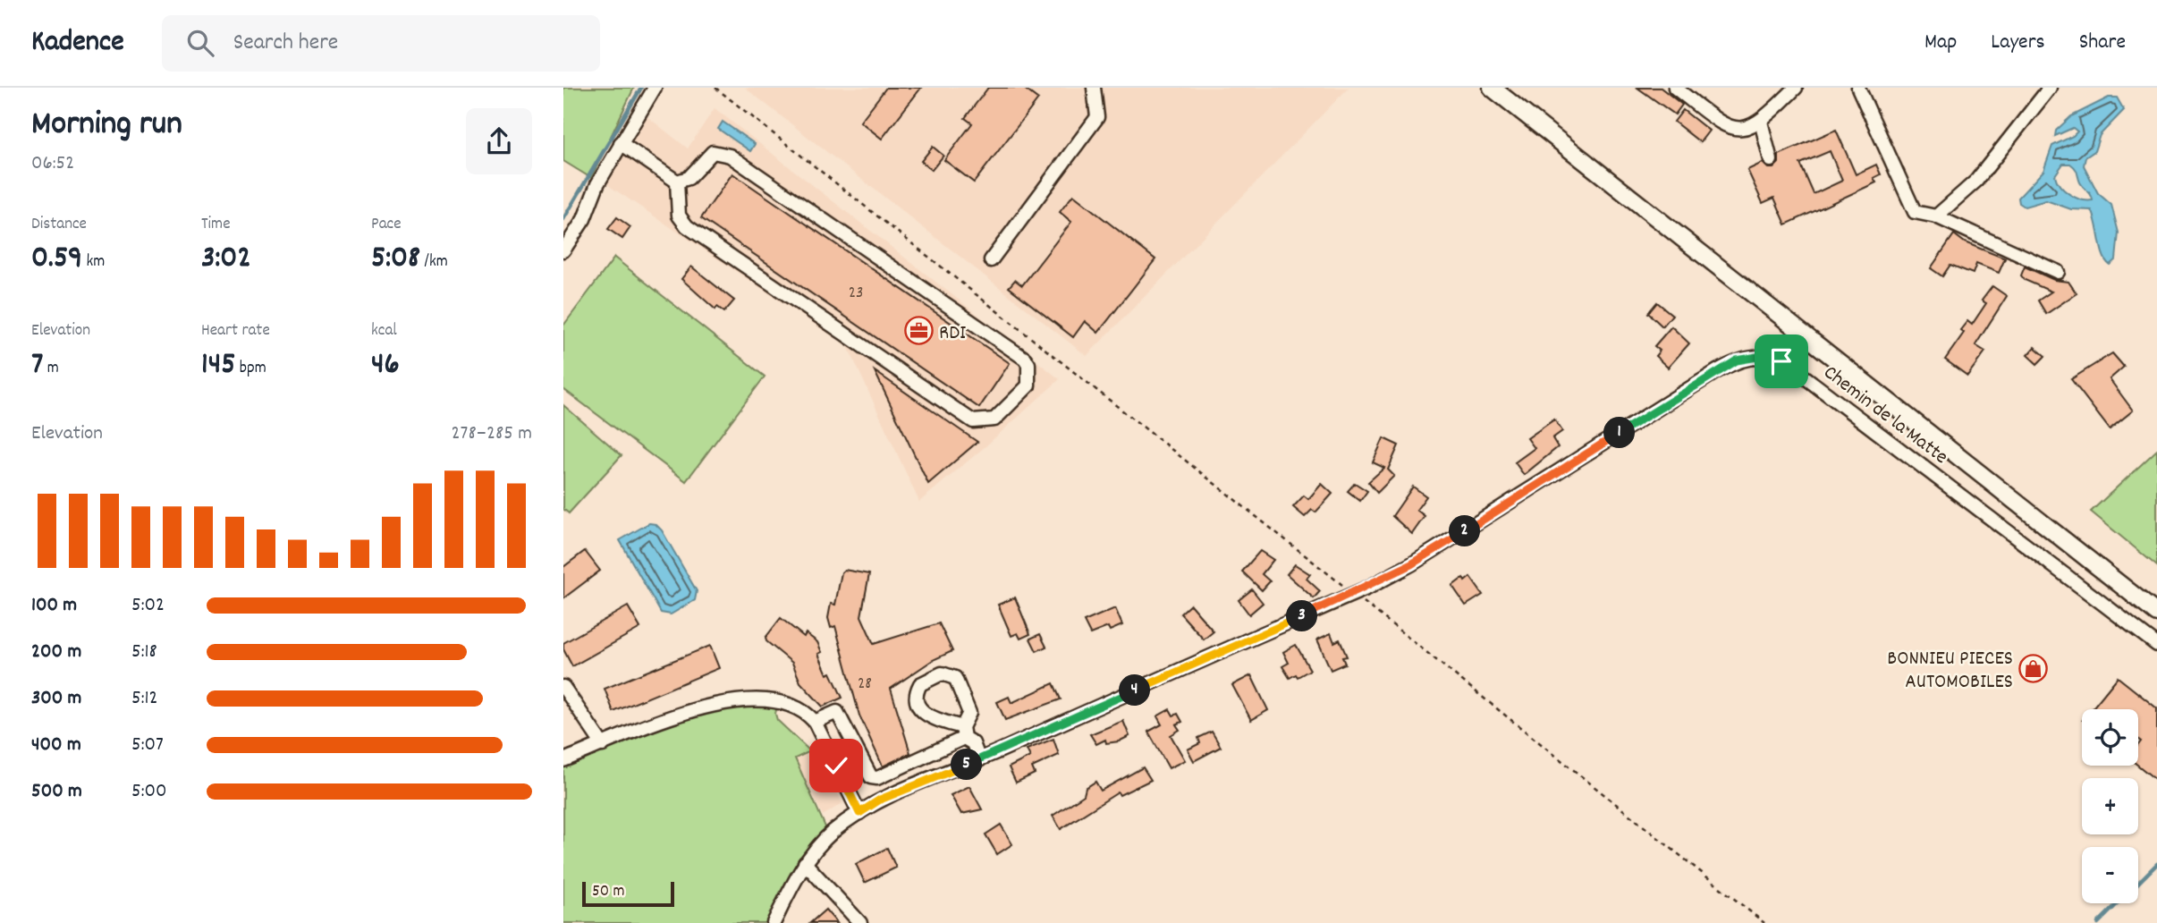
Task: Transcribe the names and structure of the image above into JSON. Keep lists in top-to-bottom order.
{
  "streets": {
    "street": ["Chemin de la Matte"]
  },
  "places": {
    "office": ["RDI"],
    "shop": ["BONNIEU PIECES AUTOMOBILES"]
  },
  "house_numbers": ["23", "28"],
  "scale_bar": "50 m",
  "page": {
    "header": "Kadence",
    "search": "Search here",
    "nav": ["Map", "Layers", "Share"],
    "heading": ["Morning run", "06:52"],
    "stats": [
      ["Distance", "0.59 km"],
      ["Time", "3:02"],
      ["Pace", "5:08 /km"],
      ["Elevation", "7 m"],
      ["Heart rate", "145 bpm"],
      ["kcal", "46"]
    ],
    "chart": ["Elevation", "278–285 m"],
    "pins": [
      "1",
      "2",
      "3",
      "4",
      "5"
    ],
    "list": [
      {
        "name": "100 m",
        "note": "5:02"
      },
      {
        "name": "200 m",
        "note": "5:18"
      },
      {
        "name": "300 m",
        "note": "5:12"
      },
      {
        "name": "400 m",
        "note": "5:07"
      },
      {
        "name": "500 m",
        "note": "5:00"
      }
    ],
    "map_buttons": ["+", "−"],
    "scale": "50 m"
  }
}
